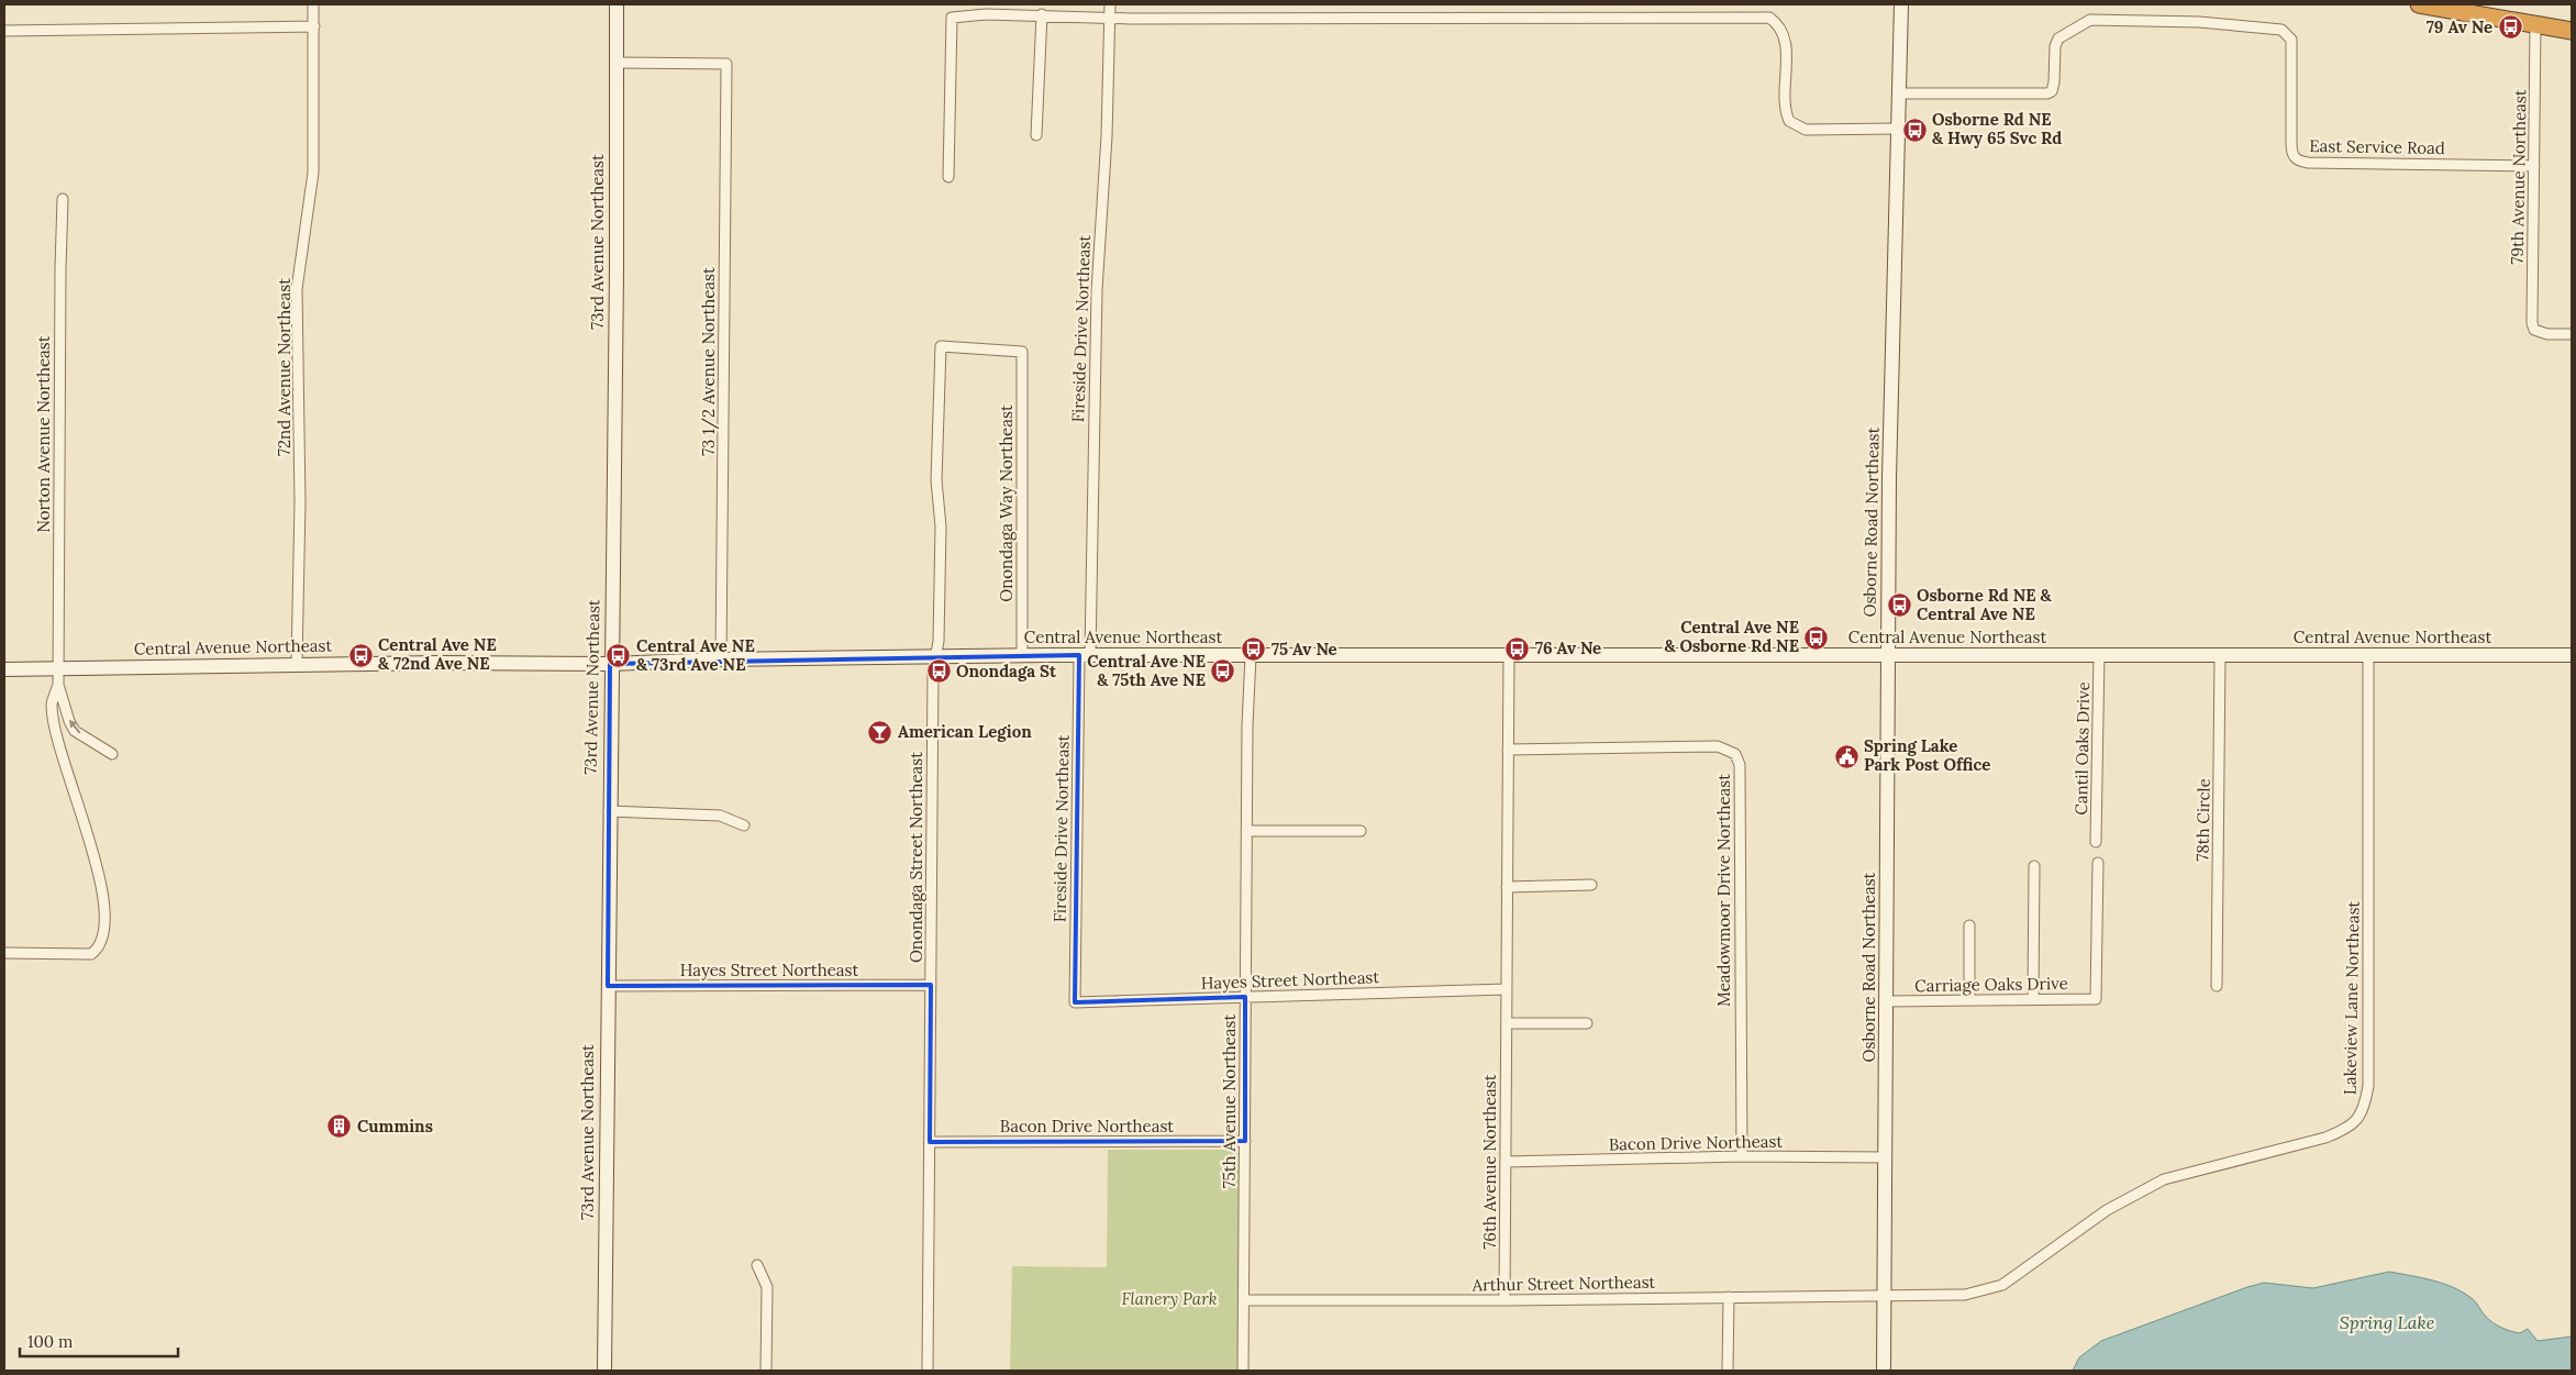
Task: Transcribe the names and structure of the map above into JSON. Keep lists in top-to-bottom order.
{
  "streets": {
    "street": [
      "East Service Road",
      "79th Avenue Northeast",
      "73rd Avenue Northeast",
      "Fireside Drive Northeast",
      "73 1/2 Avenue Northeast",
      "72nd Avenue Northeast",
      "Norton Avenue Northeast",
      "Onondaga Way Northeast",
      "Osborne Road Northeast",
      "Central Avenue Northeast",
      "Cantil Oaks Drive",
      "78th Circle",
      "Onondaga Street Northeast",
      "Meadowmoor Drive Northeast",
      "Hayes Street Northeast",
      "Carriage Oaks Drive",
      "Lakeview Lane Northeast",
      "75th Avenue Northeast",
      "Bacon Drive Northeast",
      "76th Avenue Northeast",
      "Arthur Street Northeast"
    ]
  },
  "crossings": [
    ["East Service Road", "79th Avenue Northeast"],
    ["East Service Road", "Osborne Road Northeast"],
    ["73rd Avenue Northeast", "73 1/2 Avenue Northeast"],
    ["73rd Avenue Northeast", "Central Avenue Northeast"],
    ["73rd Avenue Northeast", "Hayes Street Northeast"],
    ["Fireside Drive Northeast", "Central Avenue Northeast"],
    ["Fireside Drive Northeast", "Hayes Street Northeast"],
    ["73 1/2 Avenue Northeast", "Central Avenue Northeast"],
    ["72nd Avenue Northeast", "Central Avenue Northeast"],
    ["Norton Avenue Northeast", "Central Avenue Northeast"],
    ["Onondaga Way Northeast", "Central Avenue Northeast"],
    ["Onondaga Way Northeast", "Onondaga Street Northeast"],
    ["Osborne Road Northeast", "Central Avenue Northeast"],
    ["Osborne Road Northeast", "Carriage Oaks Drive"],
    ["Osborne Road Northeast", "Lakeview Lane Northeast"],
    ["Osborne Road Northeast", "Bacon Drive Northeast"],
    ["Osborne Road Northeast", "Arthur Street Northeast"],
    ["Central Avenue Northeast", "Cantil Oaks Drive"],
    ["Central Avenue Northeast", "78th Circle"],
    ["Central Avenue Northeast", "Onondaga Street Northeast"],
    ["Central Avenue Northeast", "Lakeview Lane Northeast"],
    ["Central Avenue Northeast", "75th Avenue Northeast"],
    ["Central Avenue Northeast", "76th Avenue Northeast"],
    ["Onondaga Street Northeast", "Hayes Street Northeast"],
    ["Onondaga Street Northeast", "Bacon Drive Northeast"],
    ["Meadowmoor Drive Northeast", "Bacon Drive Northeast"],
    ["Meadowmoor Drive Northeast", "76th Avenue Northeast"],
    ["Hayes Street Northeast", "75th Avenue Northeast"],
    ["Hayes Street Northeast", "76th Avenue Northeast"],
    ["Lakeview Lane Northeast", "Arthur Street Northeast"],
    ["75th Avenue Northeast", "Bacon Drive Northeast"],
    ["75th Avenue Northeast", "Arthur Street Northeast"],
    ["Bacon Drive Northeast", "76th Avenue Northeast"],
    ["76th Avenue Northeast", "Arthur Street Northeast"]
  ],
  "water": ["Spring Lake"],
  "parks": ["Flanery Park"],
  "places": {
    "bus stop": [
      "79 Av Ne",
      "Osborne Rd NE & Hwy 65 Svc Rd",
      "Osborne Rd NE & Central Ave NE",
      "Central Ave NE & Osborne Rd NE",
      "76 Av Ne",
      "75 Av Ne",
      "Central Ave NE & 72nd Ave NE",
      "Central Ave NE & 73rd Ave NE",
      "Onondaga St",
      "Central Ave NE & 75th Ave NE"
    ],
    "bar": ["American Legion"],
    "public building": ["Spring Lake Park Post Office"],
    "building": ["Cummins"]
  },
  "scale_bar": "100 m"
}
